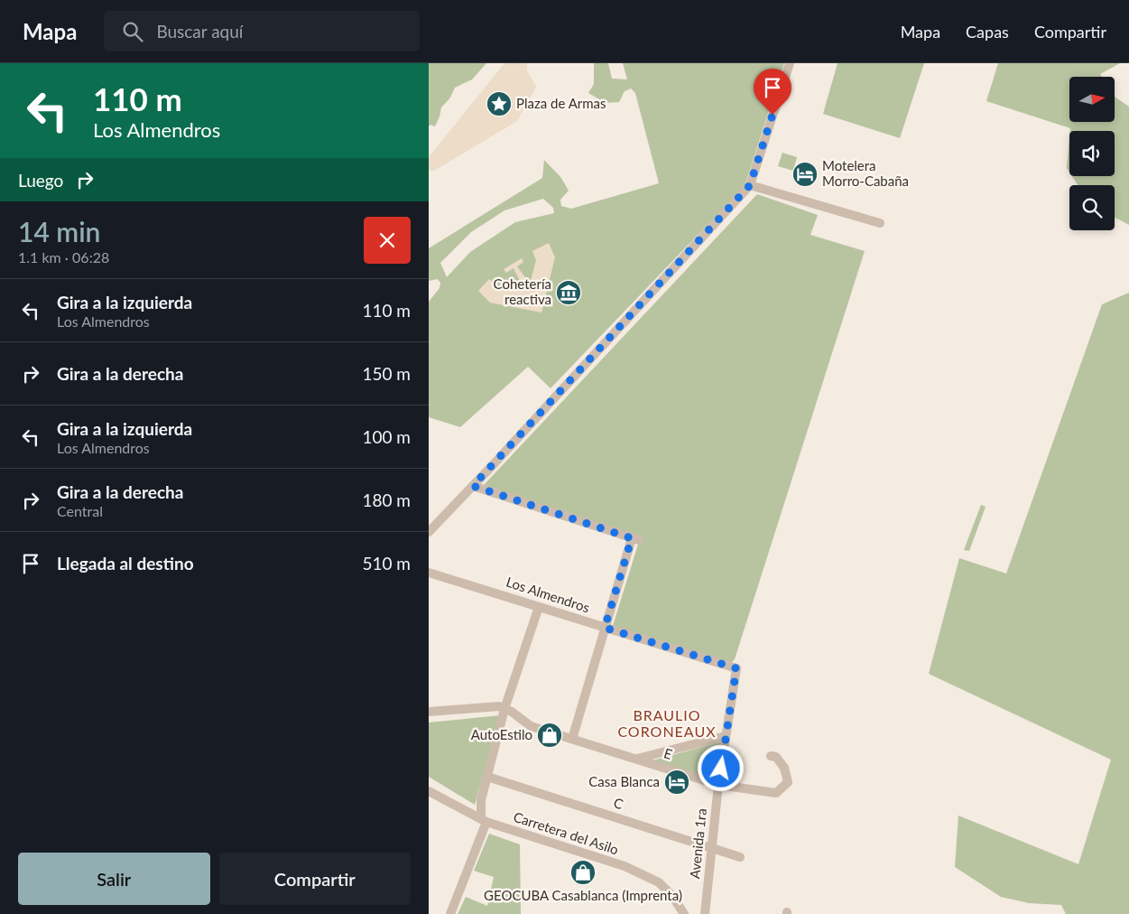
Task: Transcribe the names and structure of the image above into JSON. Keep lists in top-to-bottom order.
{
  "streets": {
    "street": [
      "Los Almendros",
      "E",
      "C",
      "Carretera del Asilo",
      "Avenida 1ra"
    ]
  },
  "crossings": [
    ["Los Almendros", "Avenida 1ra"],
    ["E", "Avenida 1ra"],
    ["C", "Avenida 1ra"]
  ],
  "districts": ["BRAULIO CORONEAUX"],
  "places": {
    "place": ["Plaza de Armas"],
    "hotel": ["Motelera Morro-Cabaña", "Casa Blanca"],
    "museum": ["Cohetería reactiva"],
    "shop": ["AutoEstilo", "GEOCUBA Casablanca (Imprenta)"]
  },
  "north": "right",
  "page": {
    "header": "Mapa",
    "search": "Buscar aquí",
    "nav": ["Mapa", "Capas", "Compartir"],
    "turn": ["110 m", "Los Almendros"],
    "then": "Luego",
    "heading": ["14 min", "1.1 km · 06:28"],
    "list": [
      {
        "name": "Gira a la izquierda",
        "note": "Los Almendros",
        "value": "110 m"
      },
      {
        "name": "Gira a la derecha",
        "value": "150 m"
      },
      {
        "name": "Gira a la izquierda",
        "note": "Los Almendros",
        "value": "100 m"
      },
      {
        "name": "Gira a la derecha",
        "note": "Central",
        "value": "180 m"
      },
      {
        "name": "Llegada al destino",
        "value": "510 m"
      }
    ],
    "buttons": ["Salir", "Compartir"]
  }
}
